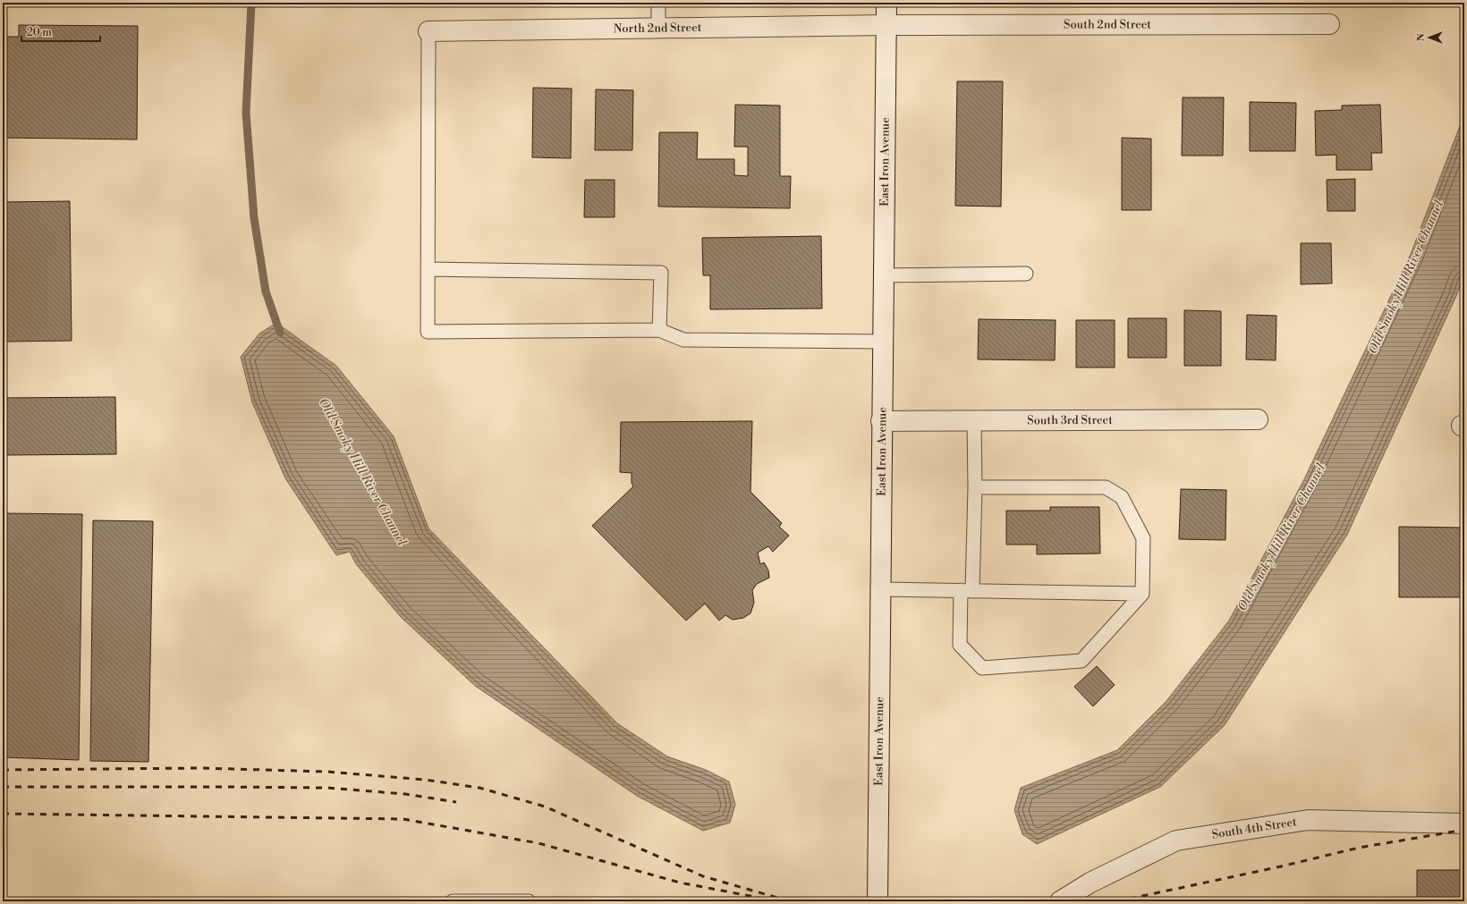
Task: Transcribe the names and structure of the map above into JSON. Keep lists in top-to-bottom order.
{
  "streets": {
    "street": [
      "South 2nd Street",
      "North 2nd Street",
      "East Iron Avenue",
      "South 3rd Street",
      "South 4th Street"
    ]
  },
  "crossings": [
    ["South 2nd Street", "North 2nd Street"],
    ["South 2nd Street", "East Iron Avenue"],
    ["North 2nd Street", "East Iron Avenue"],
    ["East Iron Avenue", "South 3rd Street"]
  ],
  "water": ["Old Smoky Hill River Channel"],
  "scale_bar": "20 m",
  "north": "left"
}
